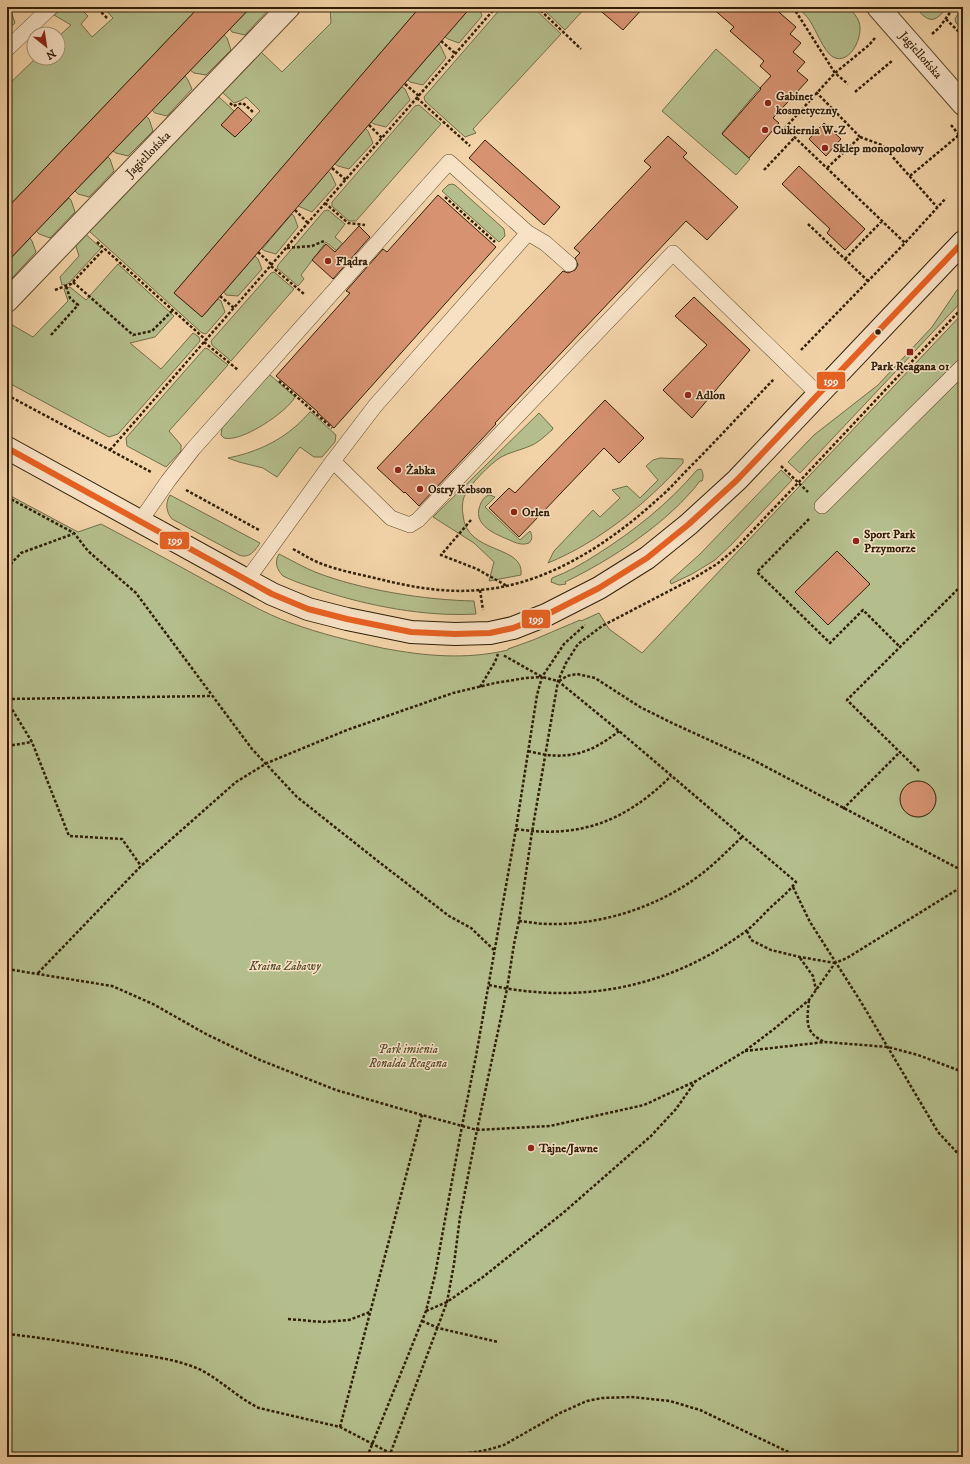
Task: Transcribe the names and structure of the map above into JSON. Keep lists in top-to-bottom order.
{
  "streets": {
    "street": ["Jagiellońska"]
  },
  "parks": ["Kraina Zabawy", "Park imienia Ronalda Reagana"],
  "places": {
    "other": [
      "Gabinet kosmetyczny",
      "Cukiernia W-Z",
      "Sklep monopolowy",
      "Flądra",
      "Adlon",
      "Żabka",
      "Ostry Kebson",
      "Orlen",
      "Sport Park Przymorze",
      "Tajne/Jawne"
    ],
    "transit": ["Park Reagana 01"]
  },
  "lines": ["transit line 199"],
  "north": "bottom right"
}
